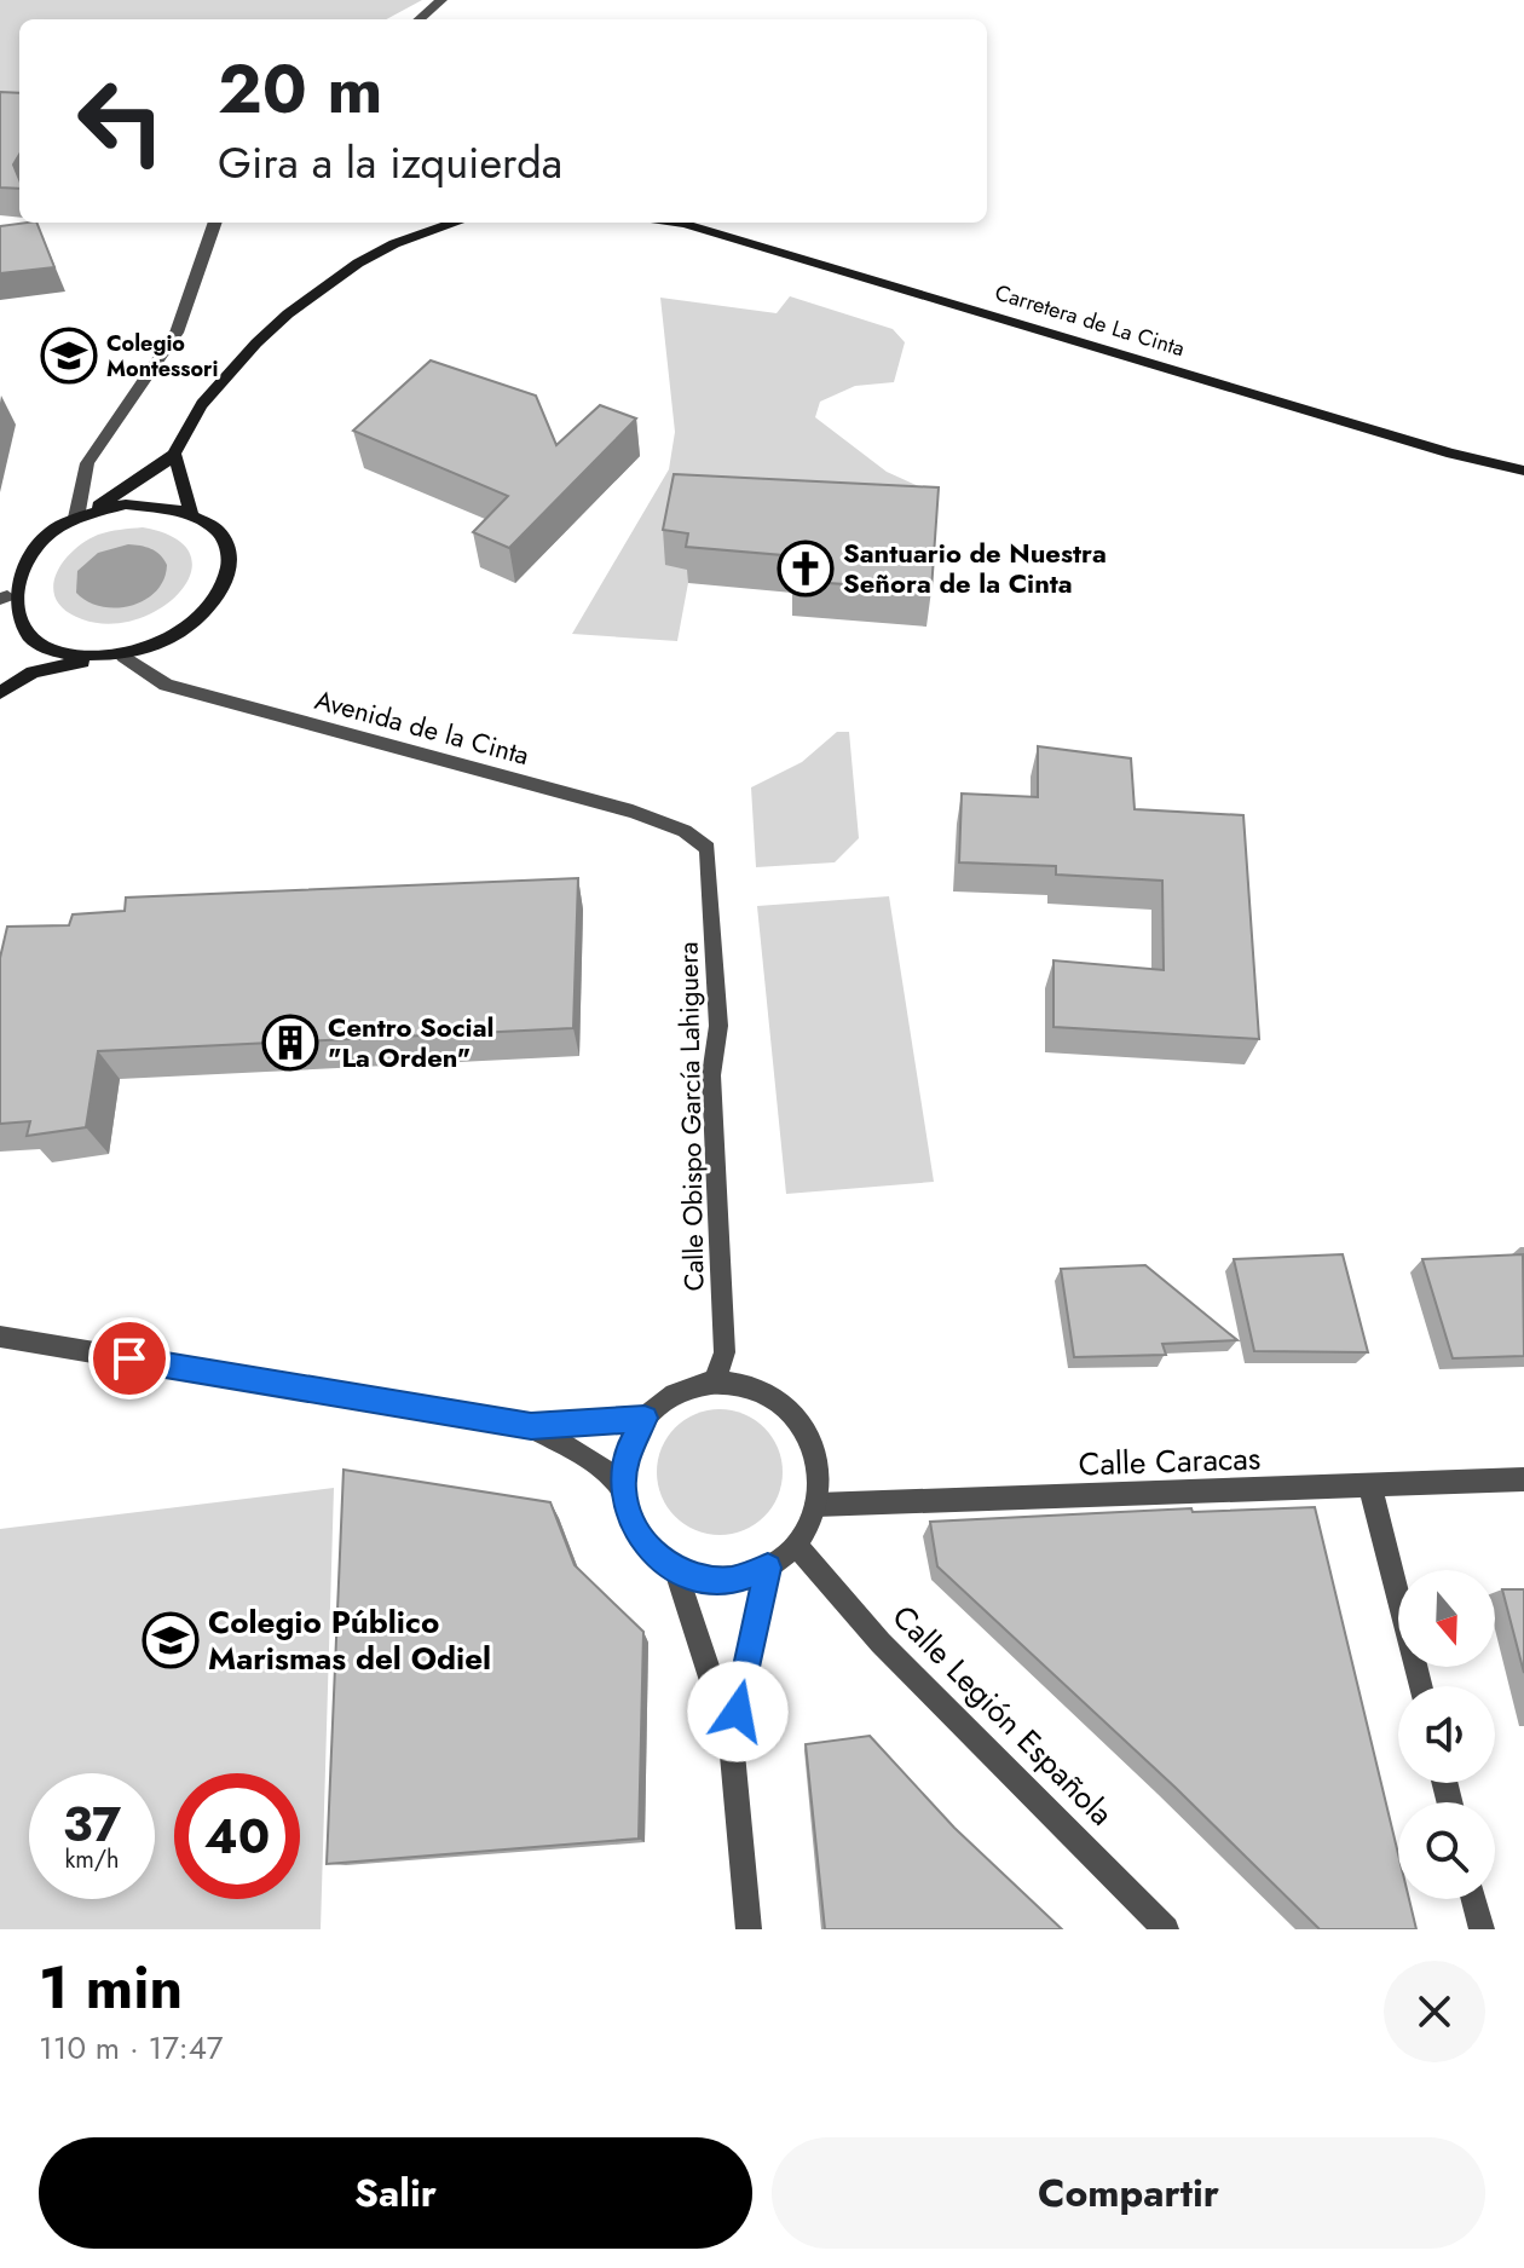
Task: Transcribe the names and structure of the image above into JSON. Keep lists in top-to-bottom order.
{
  "streets": {
    "main road": ["Carretera de La Cinta"],
    "street": [
      "Avenida de la Cinta",
      "Calle Obispo García Lahiguera",
      "Calle Caracas",
      "Calle Legión Española"
    ]
  },
  "crossings": [
    ["Avenida de la Cinta", "Calle Obispo García Lahiguera"],
    ["Calle Obispo García Lahiguera", "Calle Caracas"],
    ["Calle Obispo García Lahiguera", "Calle Legión Española"],
    ["Calle Caracas", "Calle Legión Española"]
  ],
  "places": {
    "school or university": ["Colegio Montessori", "Colegio Público Marismas del Odiel"],
    "church": ["Santuario de Nuestra Señora de la Cinta"],
    "building": ["Centro Social \"La Orden\""]
  },
  "north": "bottom",
  "page": {
    "turn": ["20 m", "Gira a la izquierda"],
    "speed": "37 km/h",
    "limit": "40",
    "heading": ["1 min", "110 m · 17:47"],
    "buttons": ["Salir", "Compartir"]
  }
}
